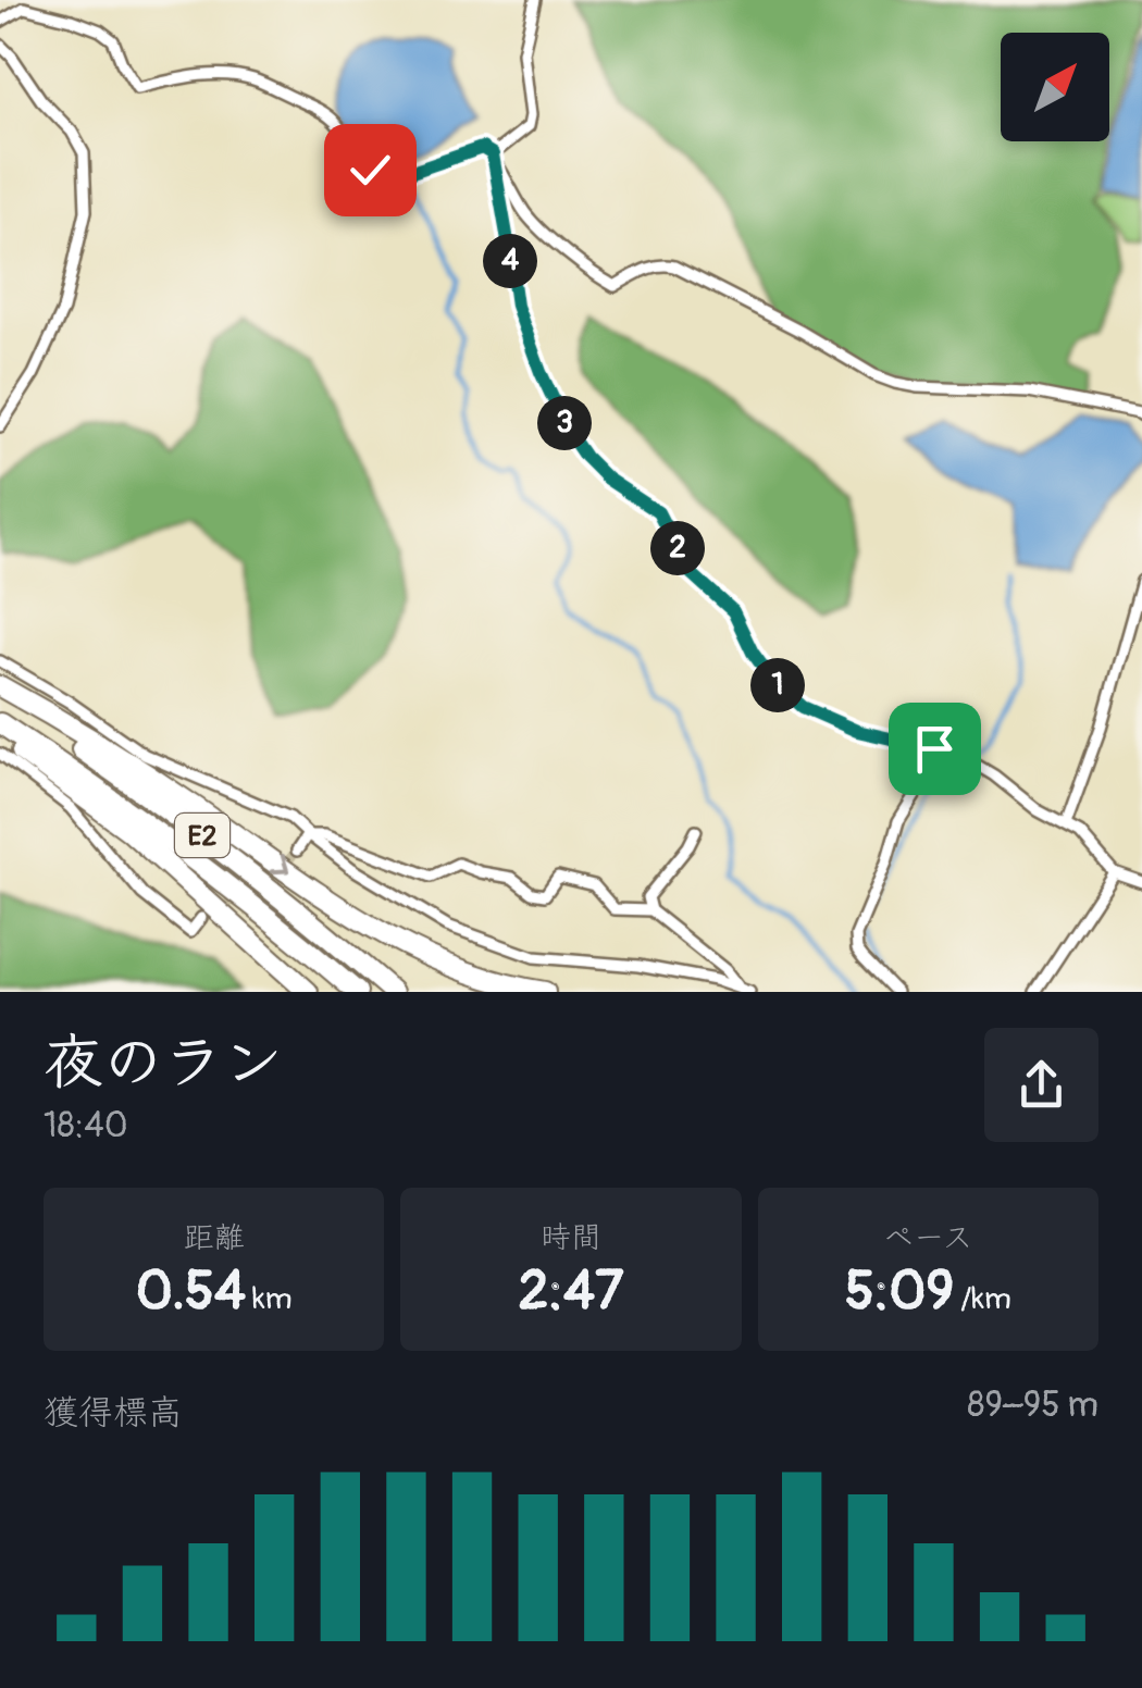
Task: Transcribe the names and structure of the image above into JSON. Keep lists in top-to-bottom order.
{
  "streets": {
    "highway": ["E2"]
  },
  "north": "top right",
  "page": {
    "pins": [
      "4",
      "3",
      "2",
      "1"
    ],
    "heading": ["夜のラン", "18:40"],
    "stats": [
      ["距離", "0.54 km"],
      ["時間", "2:47"],
      ["ペース", "5:09 /km"]
    ],
    "chart": ["獲得標高", "89–95 m"]
  }
}
